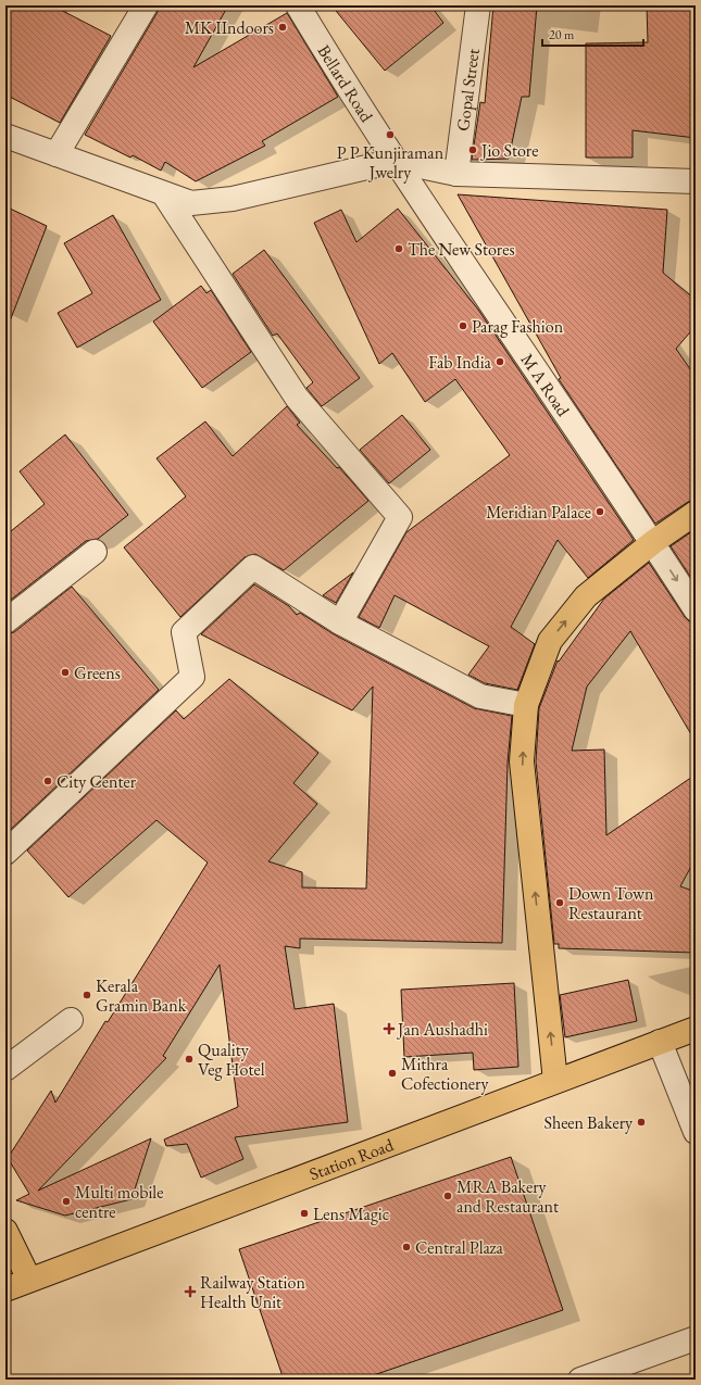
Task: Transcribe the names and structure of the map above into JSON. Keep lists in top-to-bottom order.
{
  "streets": {
    "main road": ["Station Road"],
    "street": ["Bellard Road", "Gopal Street", "M A Road"]
  },
  "crossings": [
    ["Bellard Road", "M A Road"]
  ],
  "places": {
    "other": [
      "MK IIndoors",
      "P P Kunjiraman Jwelry",
      "Jio Store",
      "The New Stores",
      "Parag Fashion",
      "Fab India",
      "Meridian Palace",
      "Greens",
      "City Center",
      "Down Town Restaurant",
      "Kerala Gramin Bank",
      "Quality Veg Hotel",
      "Mithra Cofectionery",
      "Sheen Bakery",
      "MRA Bakery and Restaurant",
      "Multi mobile centre",
      "Lens Magic",
      "Central Plaza"
    ],
    "health": ["Jan Aushadhi", "Railway Station Health Unit"]
  },
  "scale_bar": "20 m"
}
